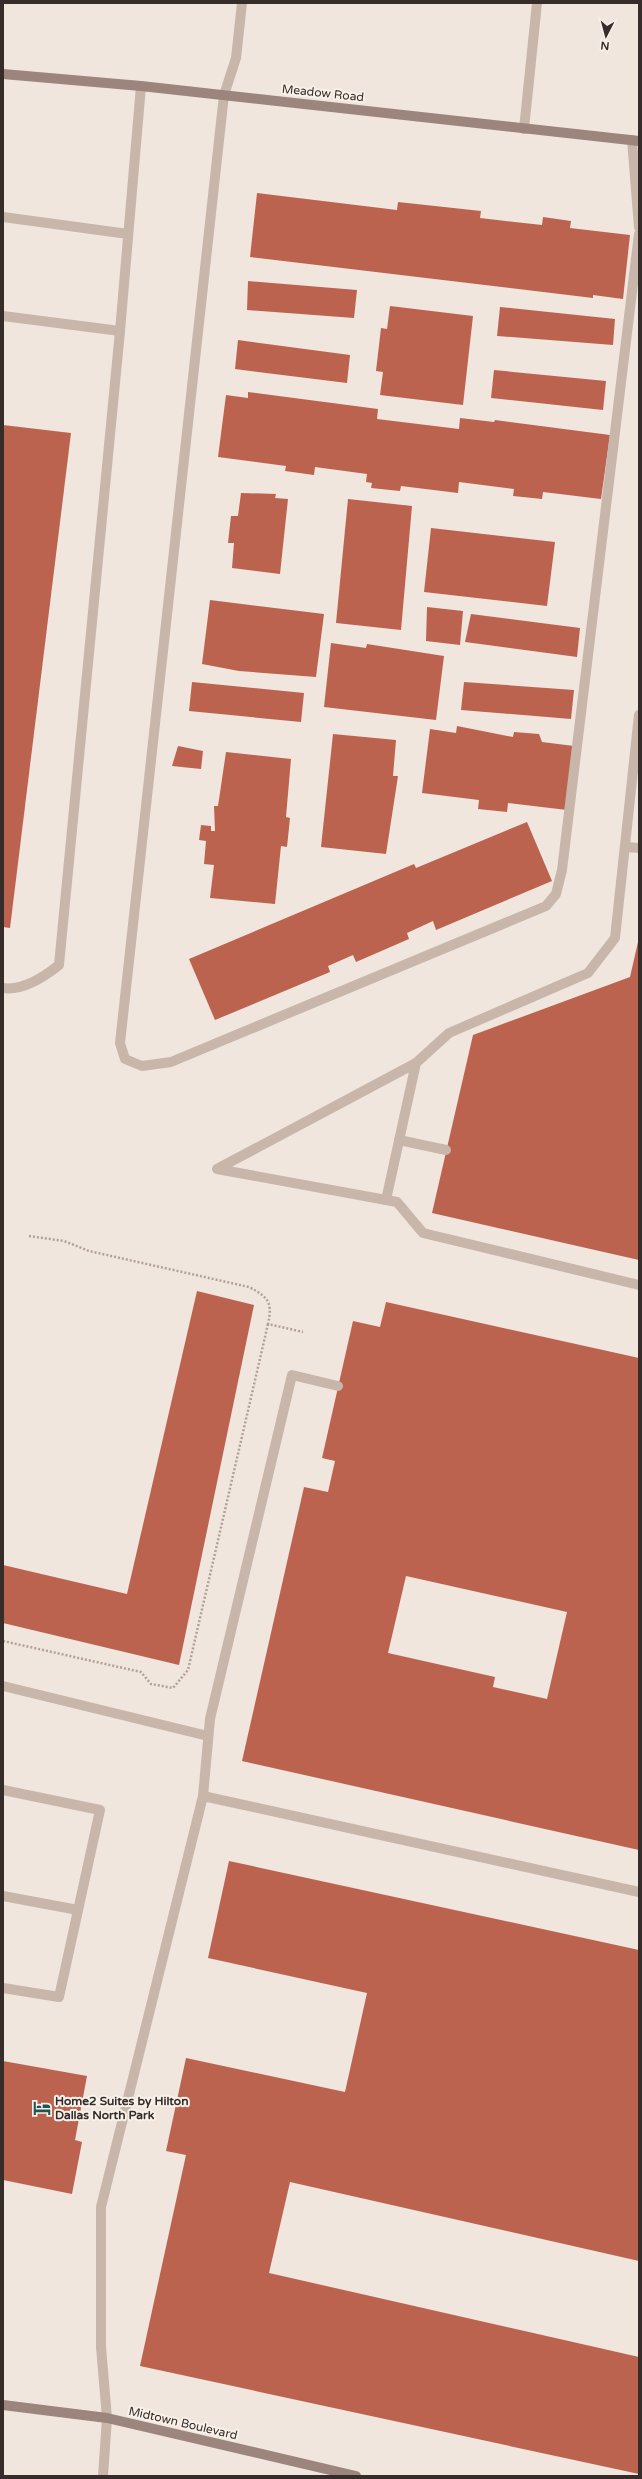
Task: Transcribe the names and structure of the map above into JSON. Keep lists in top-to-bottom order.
{
  "streets": {
    "street": ["Meadow Road", "Midtown Boulevard"]
  },
  "places": {
    "hotel": ["Home2 Suites by Hilton Dallas North Park"]
  },
  "north": "bottom"
}
